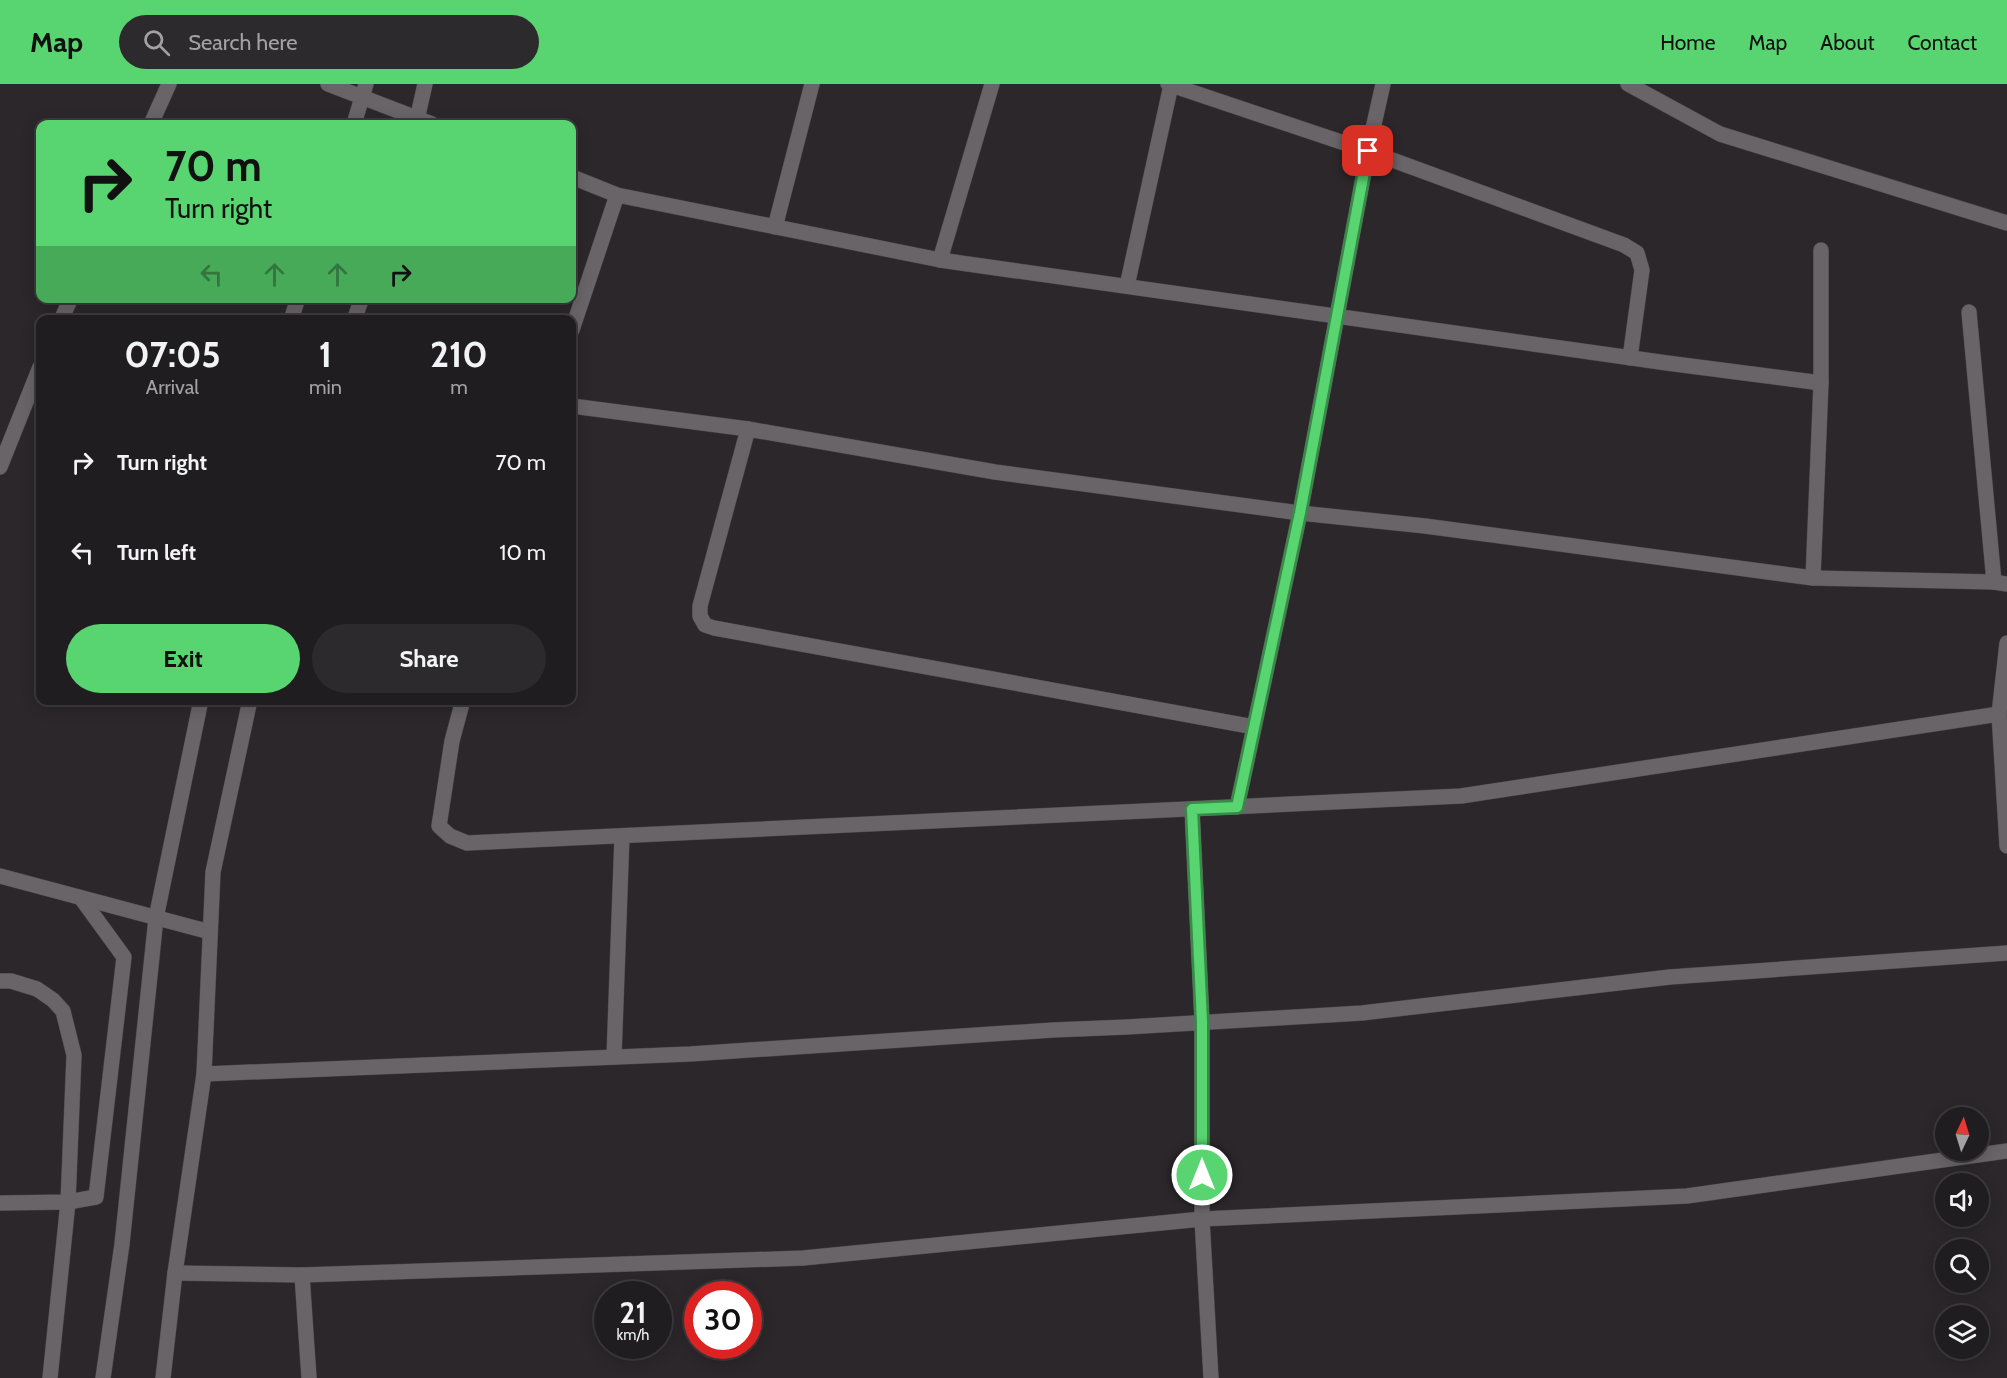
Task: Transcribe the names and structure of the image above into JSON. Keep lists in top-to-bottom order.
{
  "north": "top",
  "page": {
    "header": "Map",
    "search": "Search here",
    "nav": [
      "Home",
      "Map",
      "About",
      "Contact"
    ],
    "turn": ["70 m", "Turn right"],
    "eta": [
      "07:05",
      "Arrival",
      "1",
      "min",
      "210",
      "m"
    ],
    "list": [
      {
        "name": "Turn right",
        "value": "70 m"
      },
      {
        "name": "Turn left",
        "value": "10 m"
      }
    ],
    "buttons": ["Exit", "Share"],
    "speed": "21 km/h",
    "limit": "30"
  }
}
